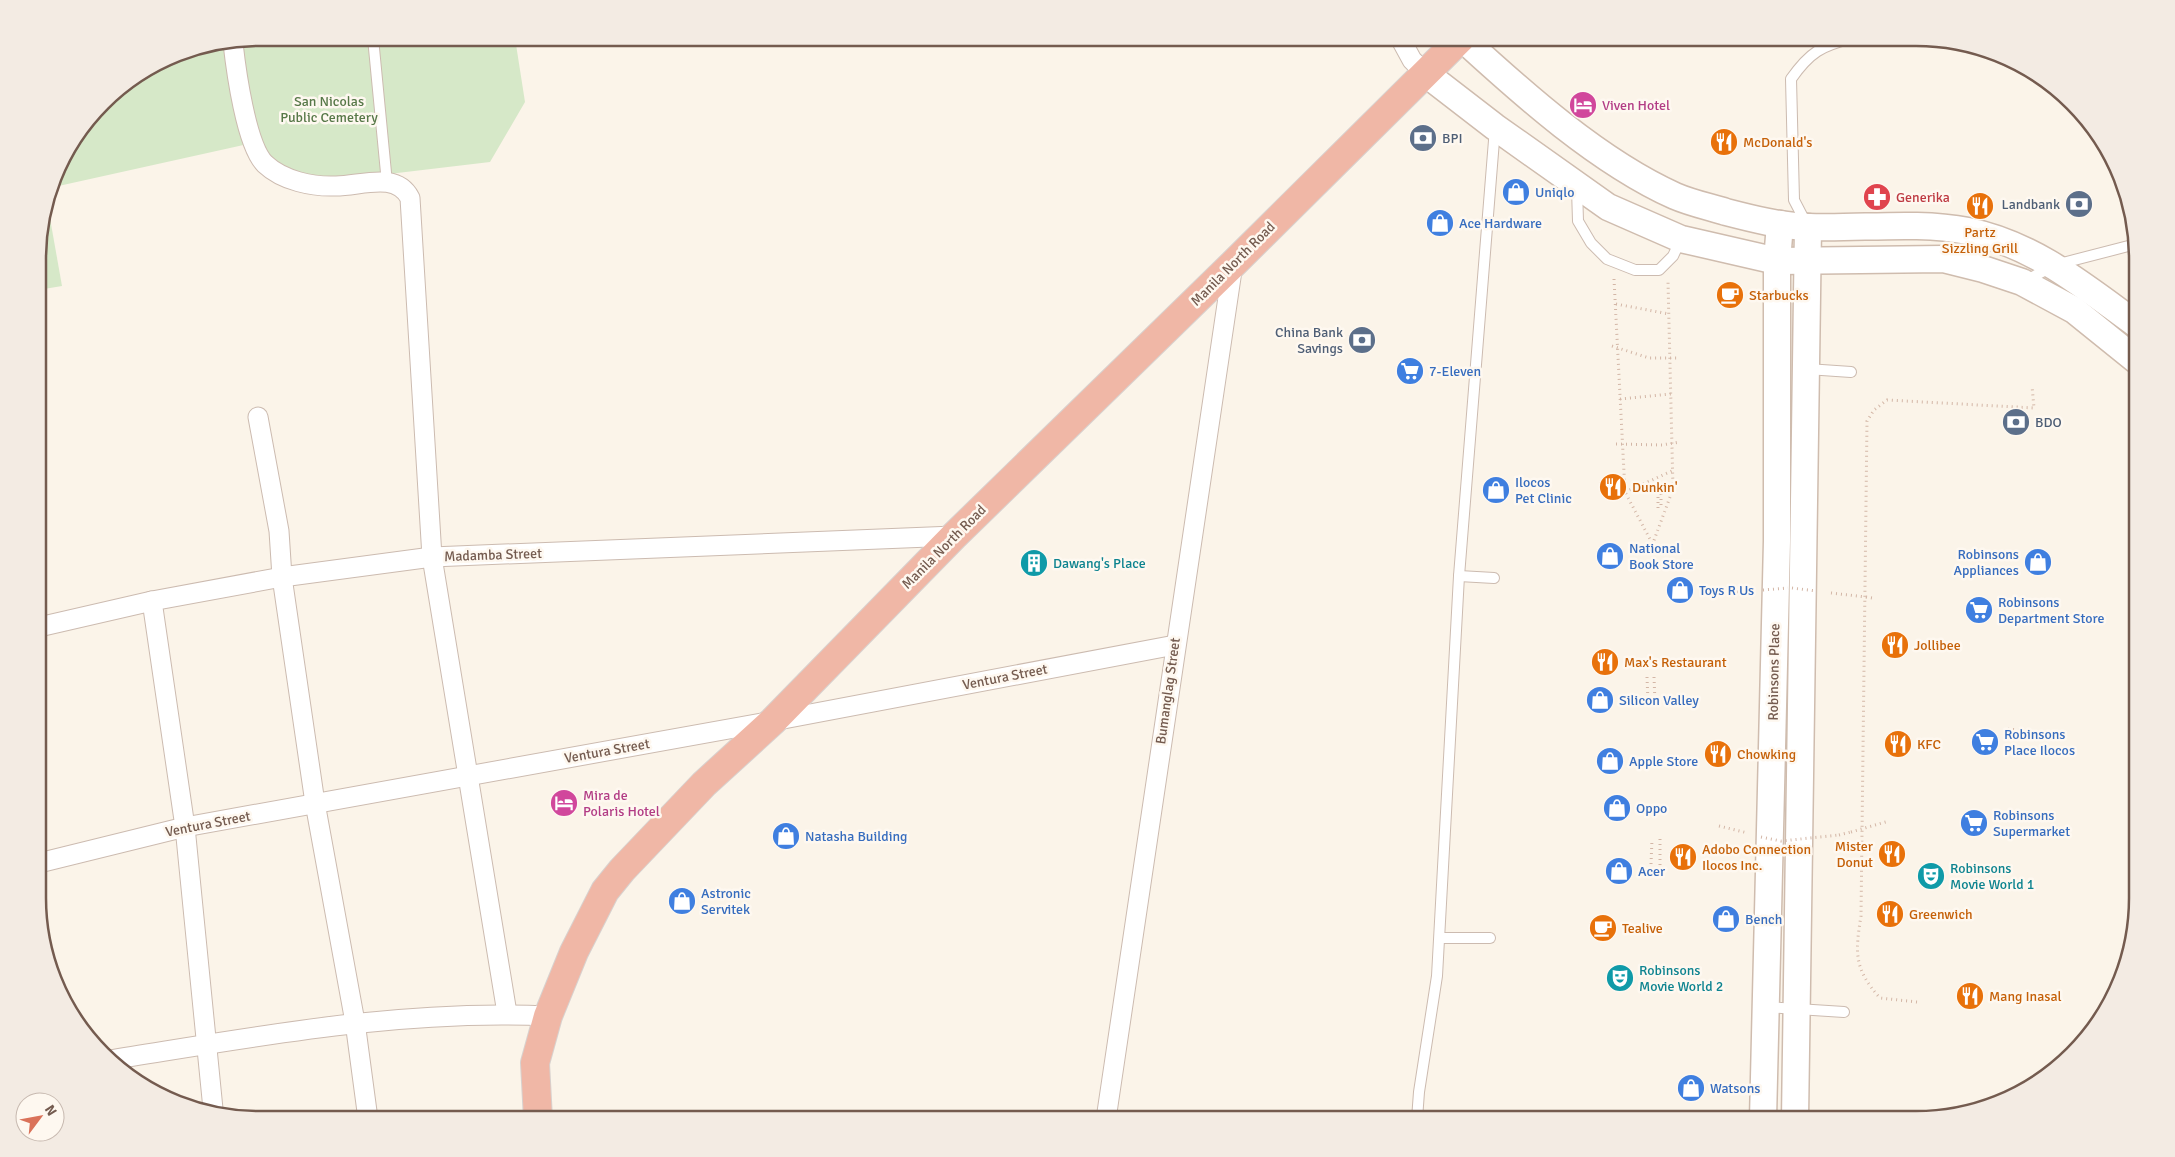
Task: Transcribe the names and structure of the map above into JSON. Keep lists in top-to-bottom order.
{
  "streets": {
    "highway": ["Manila North Road"],
    "street": [
      "Madamba Street",
      "Robinsons Place",
      "Ventura Street",
      "Bumanglag Street"
    ]
  },
  "crossings": [
    ["Manila North Road", "Madamba Street"],
    ["Manila North Road", "Ventura Street"],
    ["Manila North Road", "Bumanglag Street"],
    ["Ventura Street", "Bumanglag Street"]
  ],
  "parks": ["San Nicolas Public Cemetery"],
  "places": {
    "hotel": ["Viven Hotel", "Mira de Polaris Hotel"],
    "bank": [
      "BPI",
      "Landbank",
      "China Bank Savings",
      "BDO"
    ],
    "restaurant": [
      "McDonald's",
      "Partz Sizzling Grill",
      "Dunkin'",
      "Jollibee",
      "Max's Restaurant",
      "KFC",
      "Chowking",
      "Mister Donut",
      "Adobo Connection Ilocos Inc.",
      "Greenwich",
      "Mang Inasal"
    ],
    "shop": [
      "Uniqlo",
      "Ace Hardware",
      "Ilocos Pet Clinic",
      "National Book Store",
      "Robinsons Appliances",
      "Toys R Us",
      "Silicon Valley",
      "Apple Store",
      "Oppo",
      "Natasha Building",
      "Acer",
      "Astronic Servitek",
      "Bench",
      "Watsons"
    ],
    "pharmacy": ["Generika"],
    "cafe": ["Starbucks", "Tealive"],
    "supermarket": [
      "7-Eleven",
      "Robinsons Department Store",
      "Robinsons Place Ilocos",
      "Robinsons Supermarket"
    ],
    "building": ["Dawang's Place"],
    "theatre": ["Robinsons Movie World 1", "Robinsons Movie World 2"]
  },
  "north": "top right"
}
